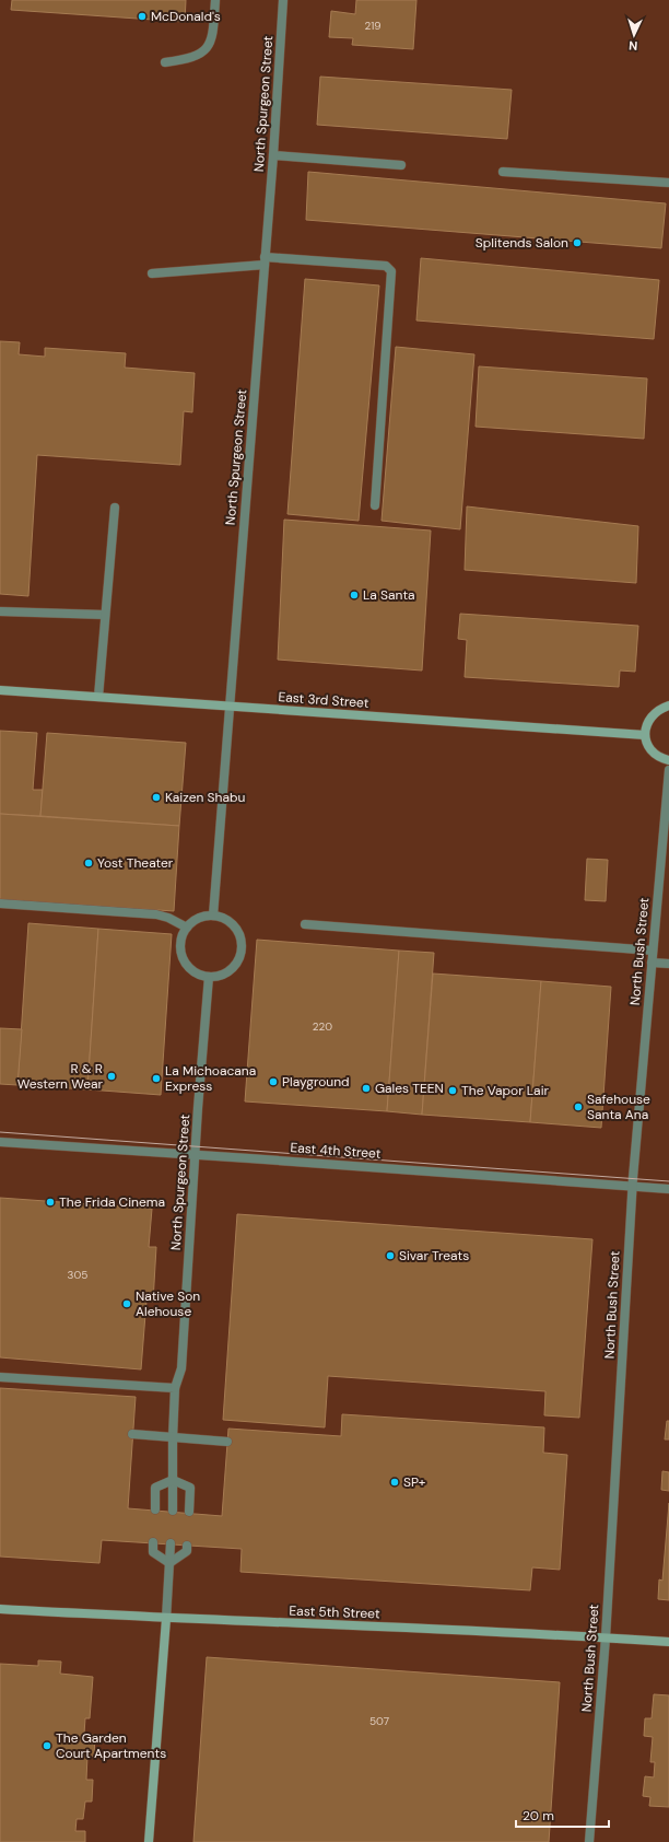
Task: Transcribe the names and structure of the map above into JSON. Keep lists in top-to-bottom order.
{
  "streets": {
    "street": [
      "North Spurgeon Street",
      "East 3rd Street",
      "North Bush Street",
      "East 4th Street",
      "East 5th Street"
    ]
  },
  "crossings": [
    ["North Spurgeon Street", "East 3rd Street"],
    ["North Spurgeon Street", "East 4th Street"],
    ["North Bush Street", "East 4th Street"],
    ["North Bush Street", "East 5th Street"]
  ],
  "places": [
    "McDonald's",
    "Splitends Salon",
    "La Santa",
    "Kaizen Shabu",
    "Yost Theater",
    "R & R Western Wear",
    "La Michoacana Express",
    "Playground",
    "Gales TEEN",
    "The Vapor Lair",
    "Safehouse Santa Ana",
    "The Frida Cinema",
    "Sivar Treats",
    "Native Son Alehouse",
    "SP+",
    "The Garden Court Apartments"
  ],
  "house_numbers": [
    "219",
    "220",
    "305",
    "507"
  ],
  "scale_bar": "20 m",
  "north": "bottom"
}
